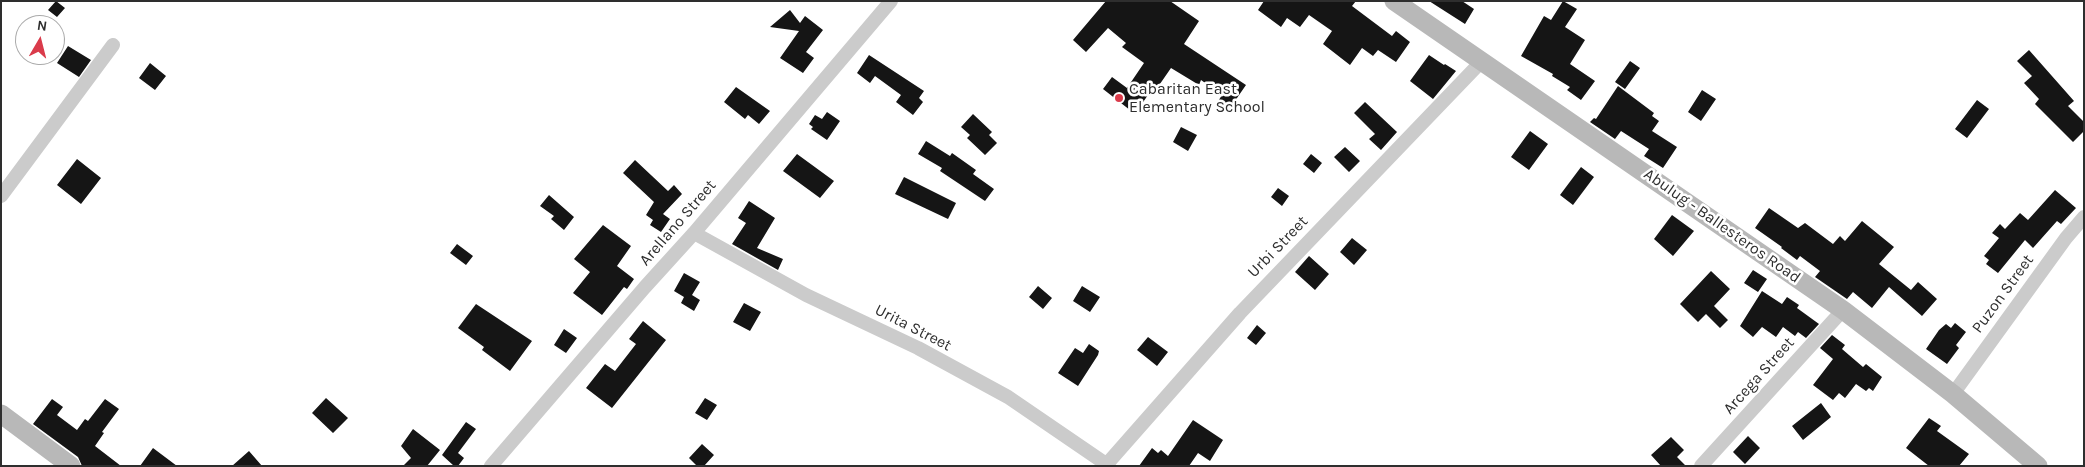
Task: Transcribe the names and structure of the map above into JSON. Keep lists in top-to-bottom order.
{
  "streets": {
    "main road": ["Abulug - Ballesteros Road"],
    "street": [
      "Arellano Street",
      "Urbi Street",
      "Puzon Street",
      "Urita Street",
      "Arcega Street"
    ]
  },
  "crossings": [
    ["Arellano Street", "Urita Street"],
    ["Abulug - Ballesteros Road", "Urbi Street"],
    ["Abulug - Ballesteros Road", "Puzon Street"],
    ["Abulug - Ballesteros Road", "Arcega Street"],
    ["Urbi Street", "Urita Street"]
  ],
  "places": ["Cabaritan East Elementary School"],
  "north": "top"
}
